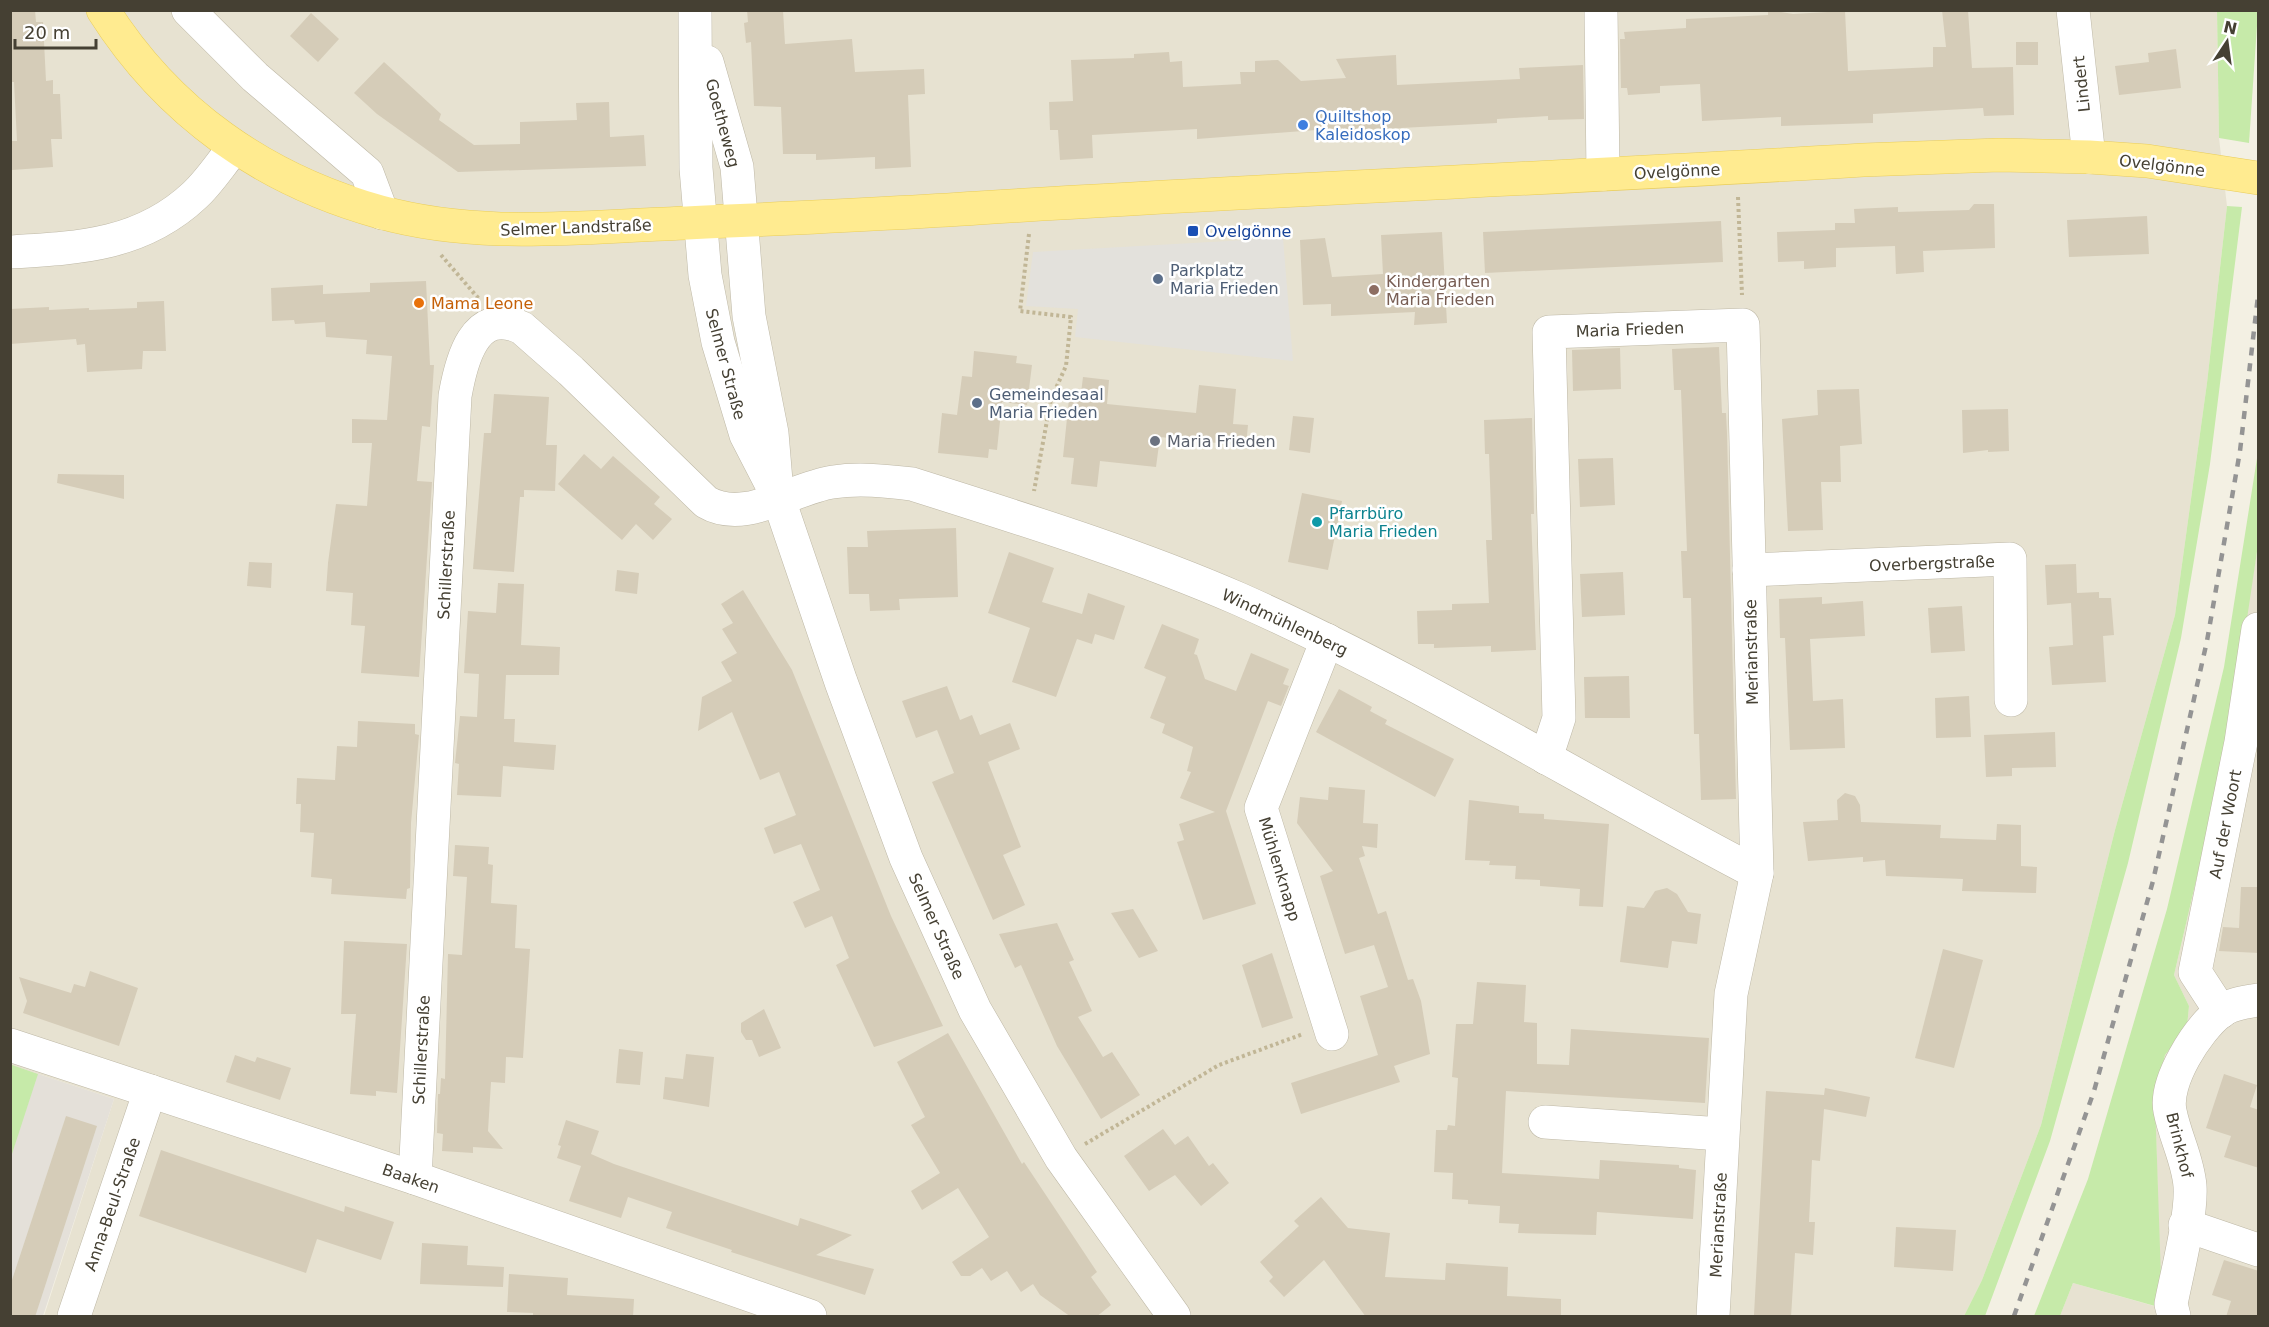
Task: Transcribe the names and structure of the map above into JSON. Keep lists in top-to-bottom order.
{
  "streets": {
    "main road": ["Ovelgönne", "Selmer Landstraße"],
    "street": [
      "Lindert",
      "Goetheweg",
      "Maria Frieden",
      "Selmer Straße",
      "Overbergstraße",
      "Schillerstraße",
      "Windmühlenberg",
      "Merianstraße",
      "Auf der Woort",
      "Mühlenknapp",
      "Brinkhof",
      "Baaken",
      "Anna-Beul-Straße"
    ]
  },
  "crossings": [
    ["Lindert", "Ovelgönne"],
    ["Goetheweg", "Ovelgönne"],
    ["Goetheweg", "Selmer Landstraße"],
    ["Goetheweg", "Selmer Straße"],
    ["Ovelgönne", "Selmer Landstraße"],
    ["Ovelgönne", "Selmer Straße"],
    ["Selmer Landstraße", "Selmer Straße"],
    ["Maria Frieden", "Windmühlenberg"],
    ["Maria Frieden", "Merianstraße"],
    ["Selmer Straße", "Windmühlenberg"],
    ["Overbergstraße", "Merianstraße"],
    ["Schillerstraße", "Baaken"],
    ["Windmühlenberg", "Merianstraße"],
    ["Windmühlenberg", "Mühlenknapp"],
    ["Auf der Woort", "Brinkhof"],
    ["Baaken", "Anna-Beul-Straße"]
  ],
  "places": {
    "other": [
      "Quiltshop Kaleidoskop",
      "Parkplatz Maria Frieden",
      "Kindergarten Maria Frieden",
      "Mama Leone",
      "Gemeindesaal Maria Frieden",
      "Maria Frieden",
      "Pfarrbüro Maria Frieden"
    ],
    "transit": ["Ovelgönne"]
  },
  "scale_bar": "20 m",
  "north": "top"
}
